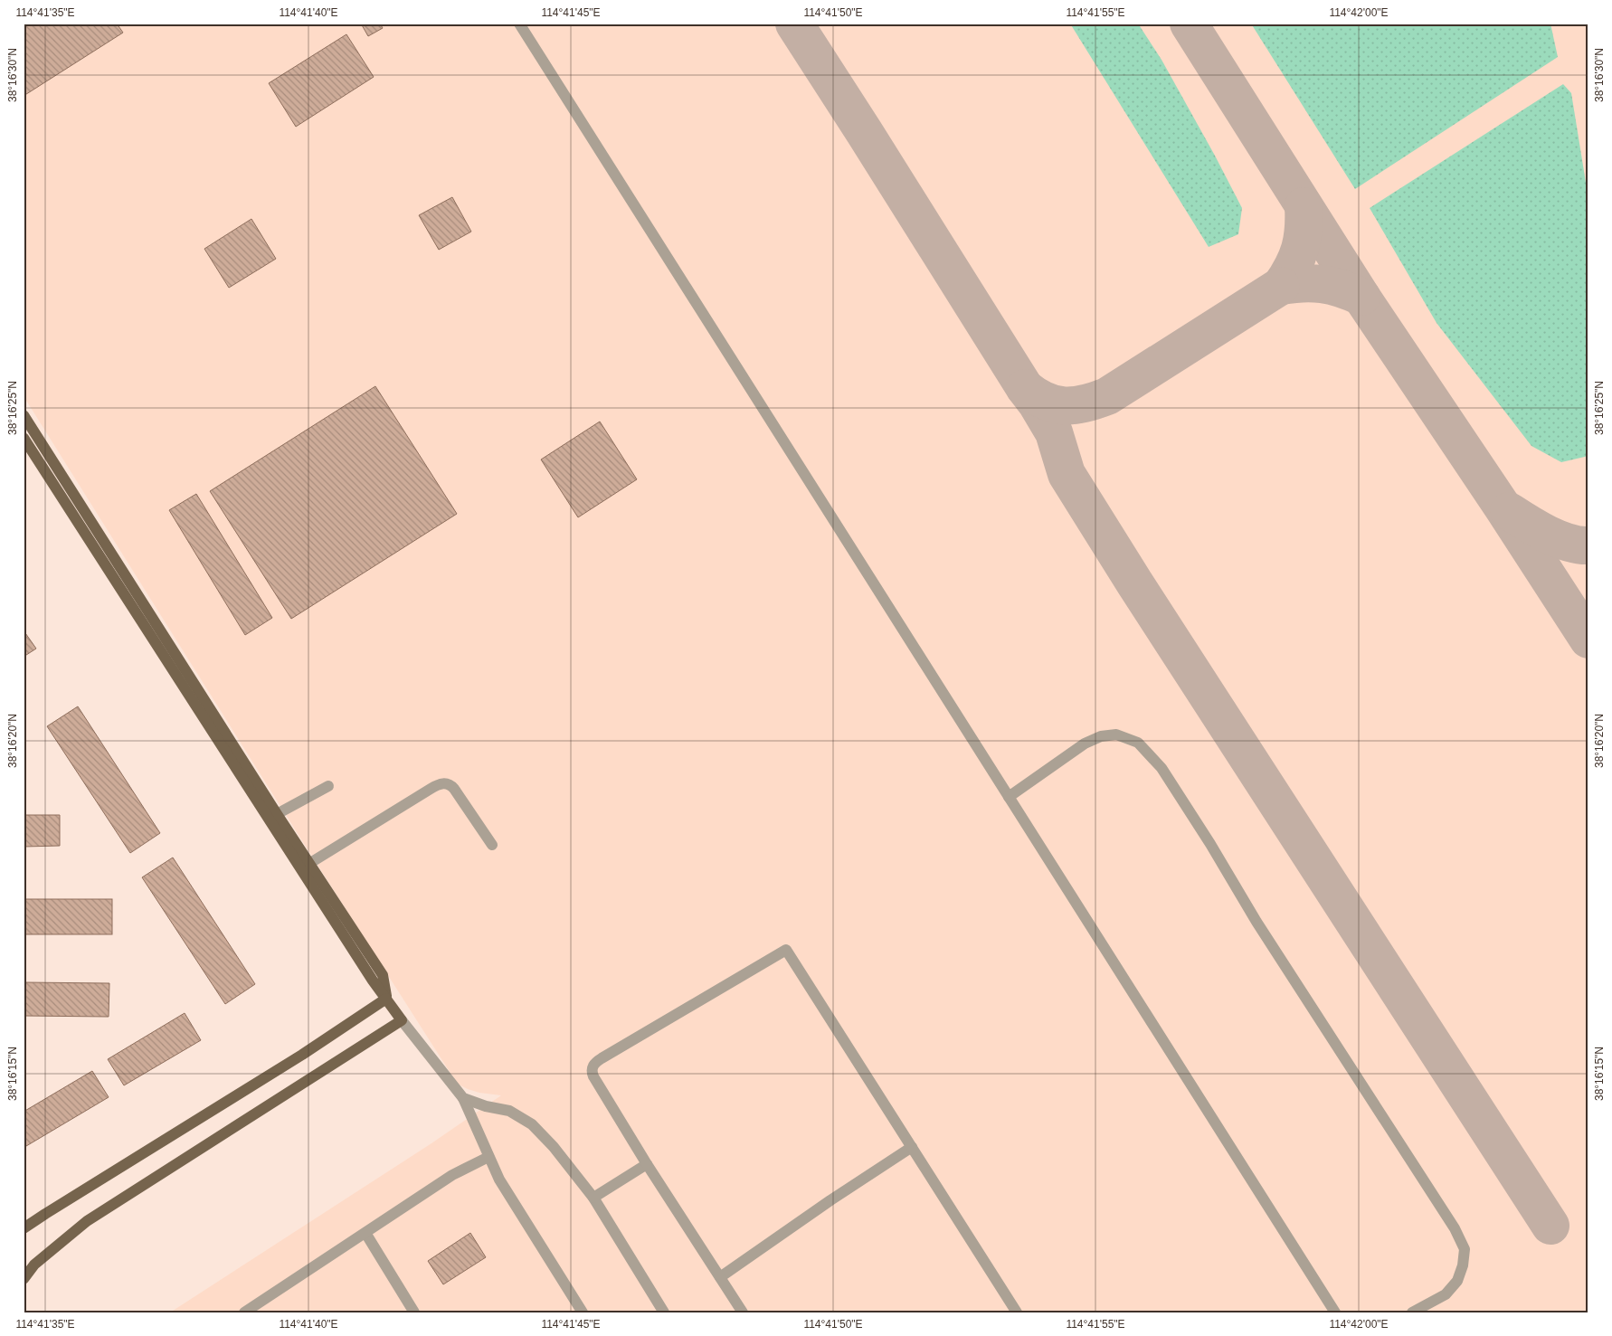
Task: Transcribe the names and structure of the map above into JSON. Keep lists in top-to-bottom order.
{
  "coordinates": [
    "114°41'35\"E",
    "114°41'40\"E",
    "114°41'45\"E",
    "114°41'50\"E",
    "114°41'55\"E",
    "114°42'00\"E",
    "38°16'30\"N",
    "38°16'25\"N",
    "38°16'20\"N",
    "38°16'15\"N"
  ]
}
